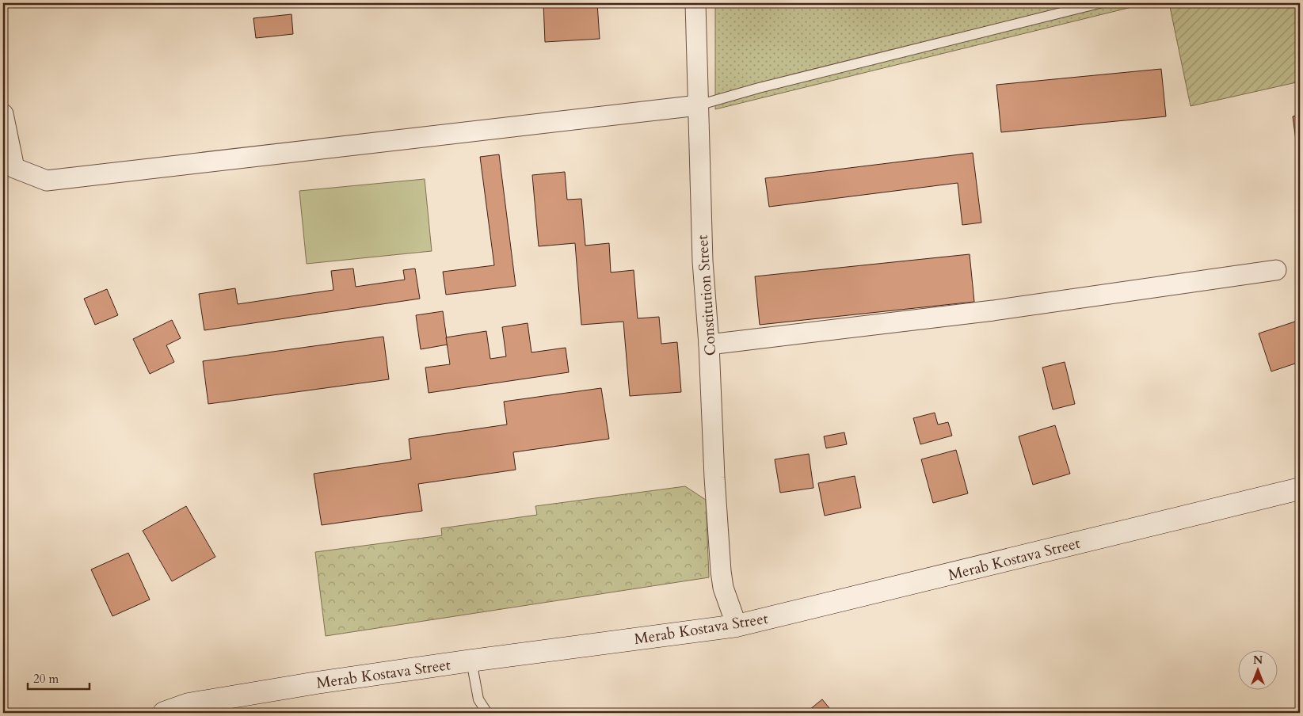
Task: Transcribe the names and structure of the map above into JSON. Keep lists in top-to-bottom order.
{
  "streets": {
    "main road": ["Merab Kostava Street"],
    "street": ["Constitution Street"]
  },
  "crossings": [
    ["Constitution Street", "Merab Kostava Street"]
  ],
  "scale_bar": "20 m",
  "north": "top"
}
